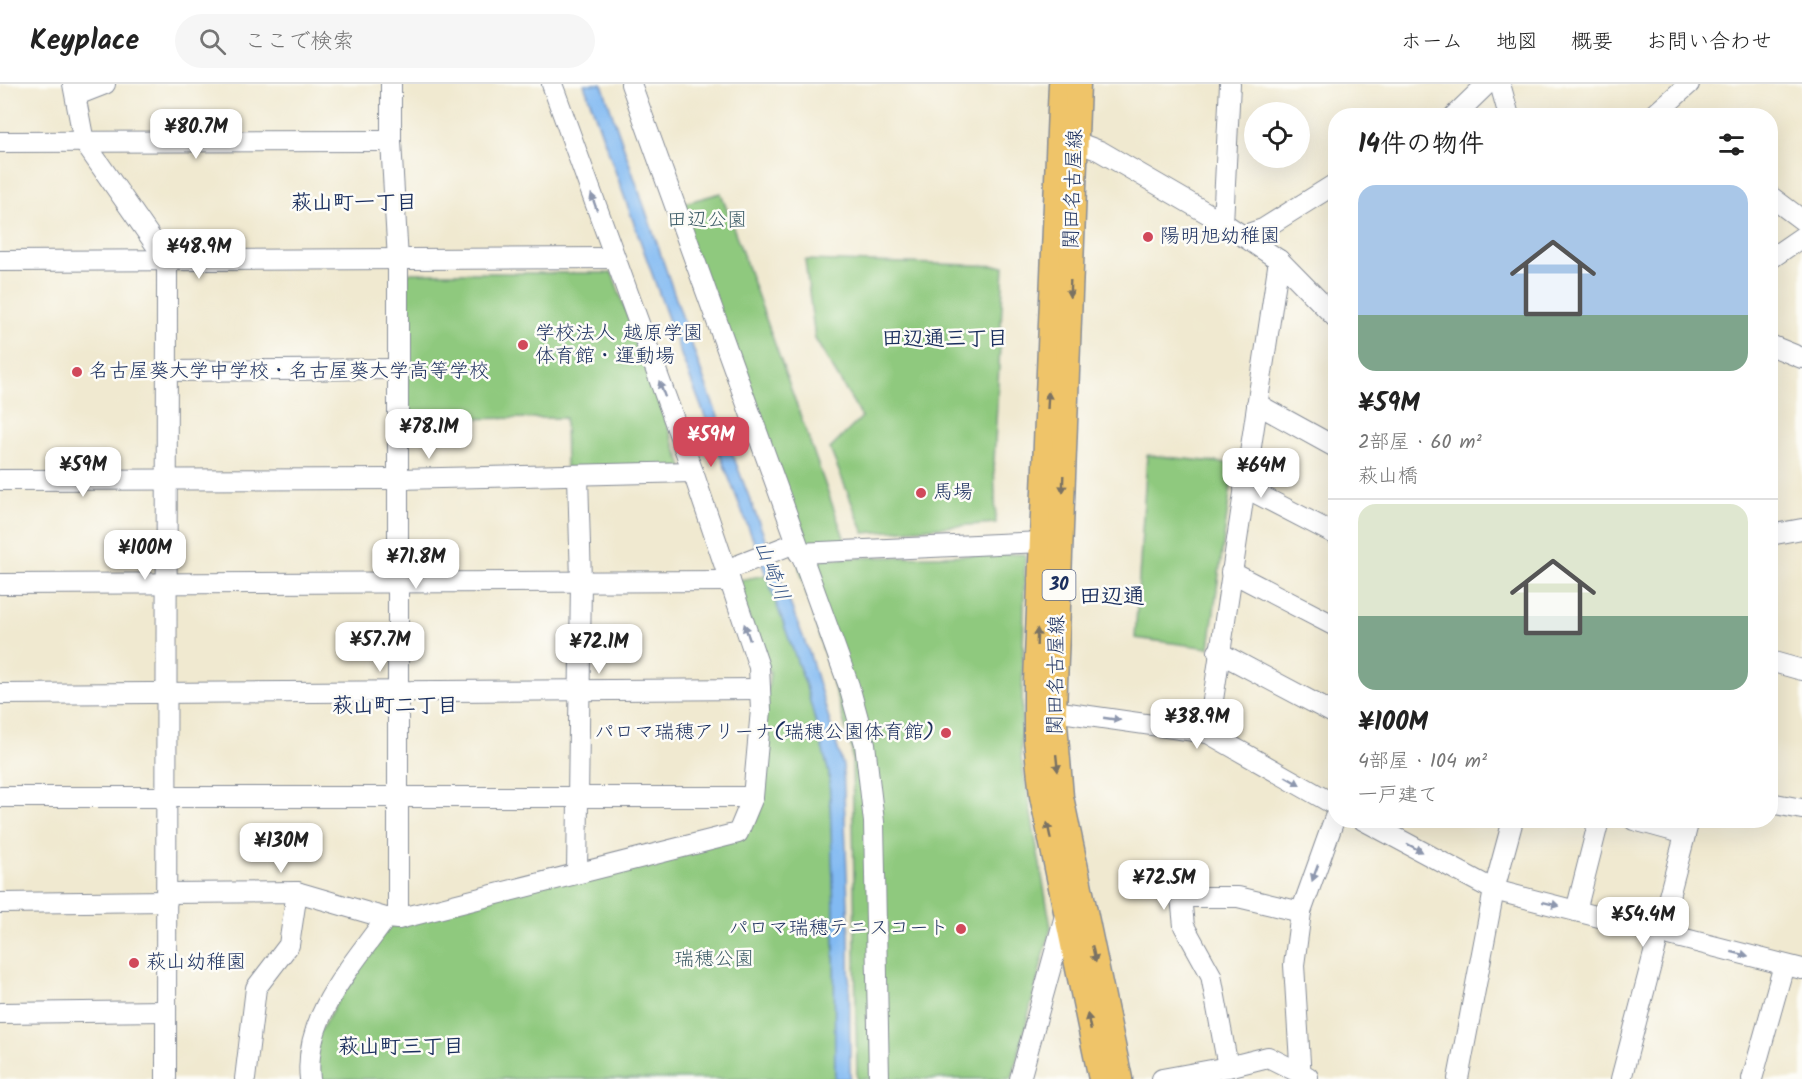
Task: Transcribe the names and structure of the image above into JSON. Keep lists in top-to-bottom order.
{
  "streets": {
    "main road": ["関田名古屋線", "30"]
  },
  "districts": [
    "萩山町一丁目",
    "田辺通三丁目",
    "田辺通",
    "萩山町二丁目",
    "萩山町三丁目"
  ],
  "water": ["山崎川"],
  "parks": ["田辺公園", "瑞穂公園"],
  "places": [
    "陽明旭幼稚園",
    "学校法人 越原学園 体育館・運動場",
    "名古屋葵大学中学校・名古屋葵大学高等学校",
    "馬場",
    "パロマ瑞穂アリーナ(瑞穂公園体育館)",
    "パロマ瑞穂テニスコート",
    "萩山幼稚園"
  ],
  "page": {
    "header": "Keyplace",
    "search": "ここで検索",
    "nav": [
      "ホーム",
      "地図",
      "概要",
      "お問い合わせ"
    ],
    "heading": "14件の物件",
    "price": [
      "¥80.7M",
      "¥48.9M",
      "¥78.1M",
      "¥59M",
      "¥59M",
      "¥64M",
      "¥100M",
      "¥71.8M",
      "¥57.7M",
      "¥72.1M",
      "¥38.9M",
      "¥130M",
      "¥72.5M",
      "¥54.4M"
    ],
    "list": [
      {
        "name": "¥59M",
        "note": "2部屋 · 60 m² · 萩山橋"
      },
      {
        "name": "¥100M",
        "note": "4部屋 · 104 m² · 一戸建て"
      }
    ]
  }
}
